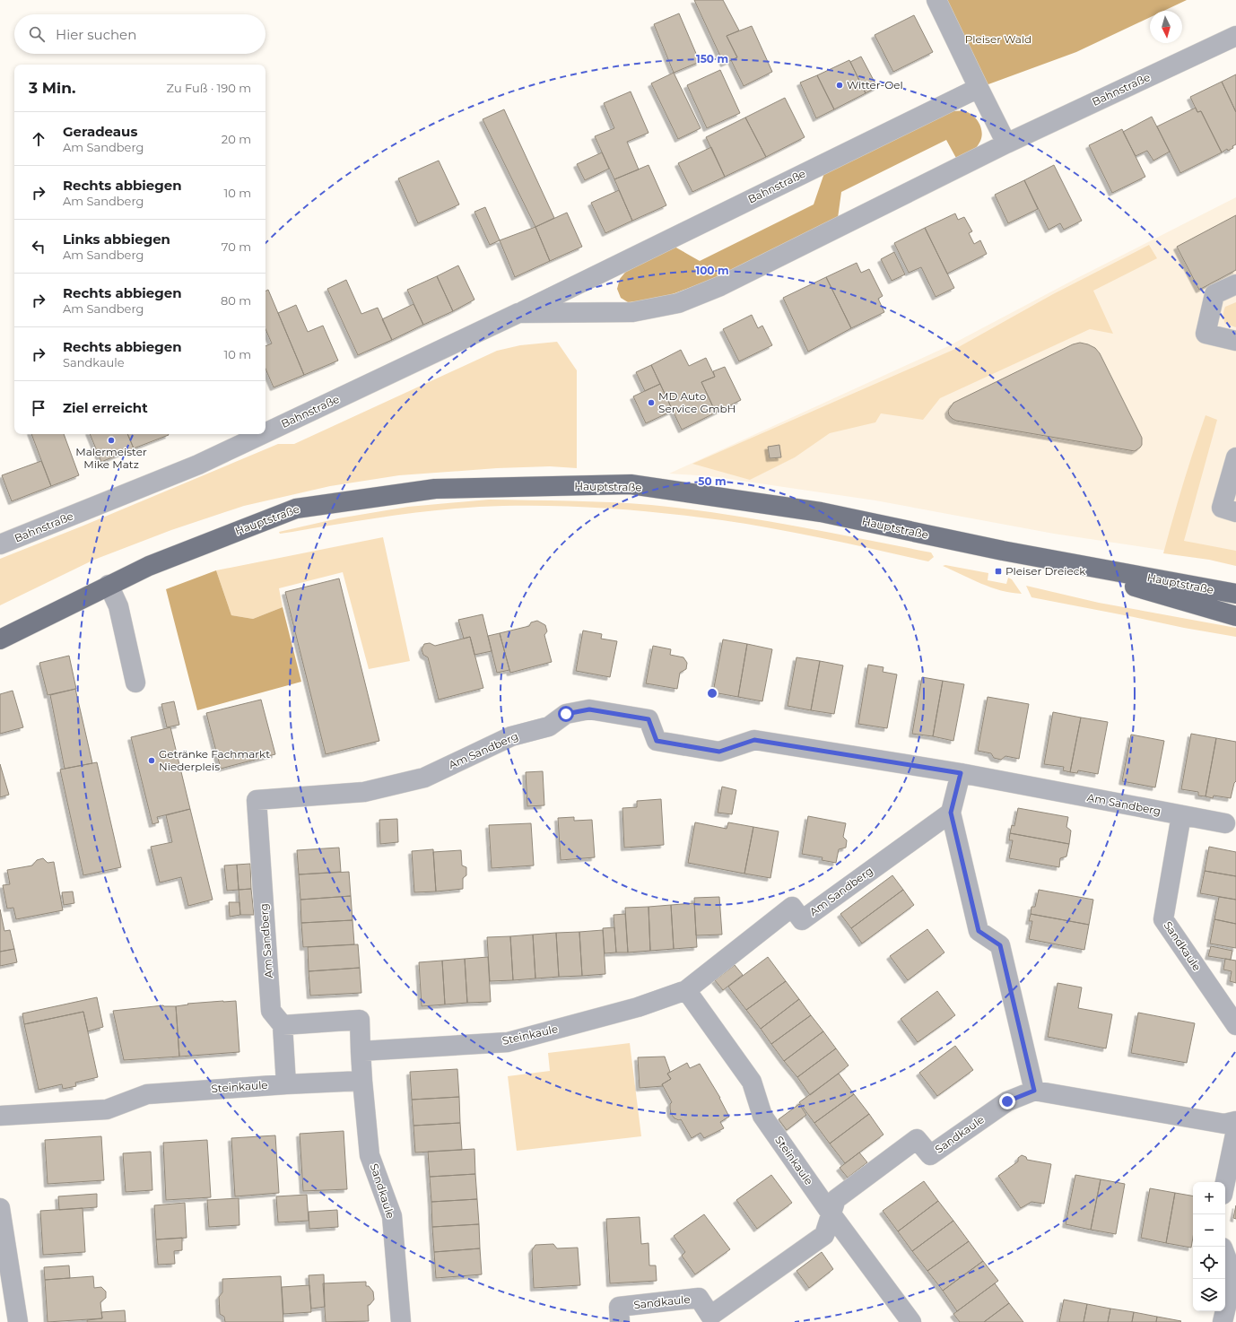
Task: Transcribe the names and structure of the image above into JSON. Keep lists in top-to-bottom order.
{
  "streets": {
    "main road": ["Hauptstraße"],
    "street": [
      "Bahnstraße",
      "Am Sandberg",
      "Sandkaule",
      "Steinkaule"
    ]
  },
  "crossings": [
    ["Am Sandberg", "Sandkaule"],
    ["Am Sandberg", "Steinkaule"],
    ["Sandkaule", "Steinkaule"]
  ],
  "parks": ["Pleiser Wald"],
  "places": {
    "other": [
      "Witter-Oel",
      "MD Auto Service GmbH",
      "Malermeister Mike Matz",
      "Getränke Fachmarkt Niederpleis"
    ],
    "transit": ["Pleiser Dreieck"]
  },
  "north": "bottom",
  "page": {
    "search": "Hier suchen",
    "heading": ["3 Min.", "Zu Fuß · 190 m"],
    "list": [
      ["Geradeaus", "Am Sandberg", "20 m"],
      ["Rechts abbiegen", "Am Sandberg", "10 m"],
      ["Links abbiegen", "Am Sandberg", "70 m"],
      ["Rechts abbiegen", "Am Sandberg", "80 m"],
      ["Rechts abbiegen", "Sandkaule", "10 m"],
      "Ziel erreicht"
    ],
    "map_buttons": ["+", "−"]
  },
  "rings": ["150 m", "100 m", "50 m"]
}
